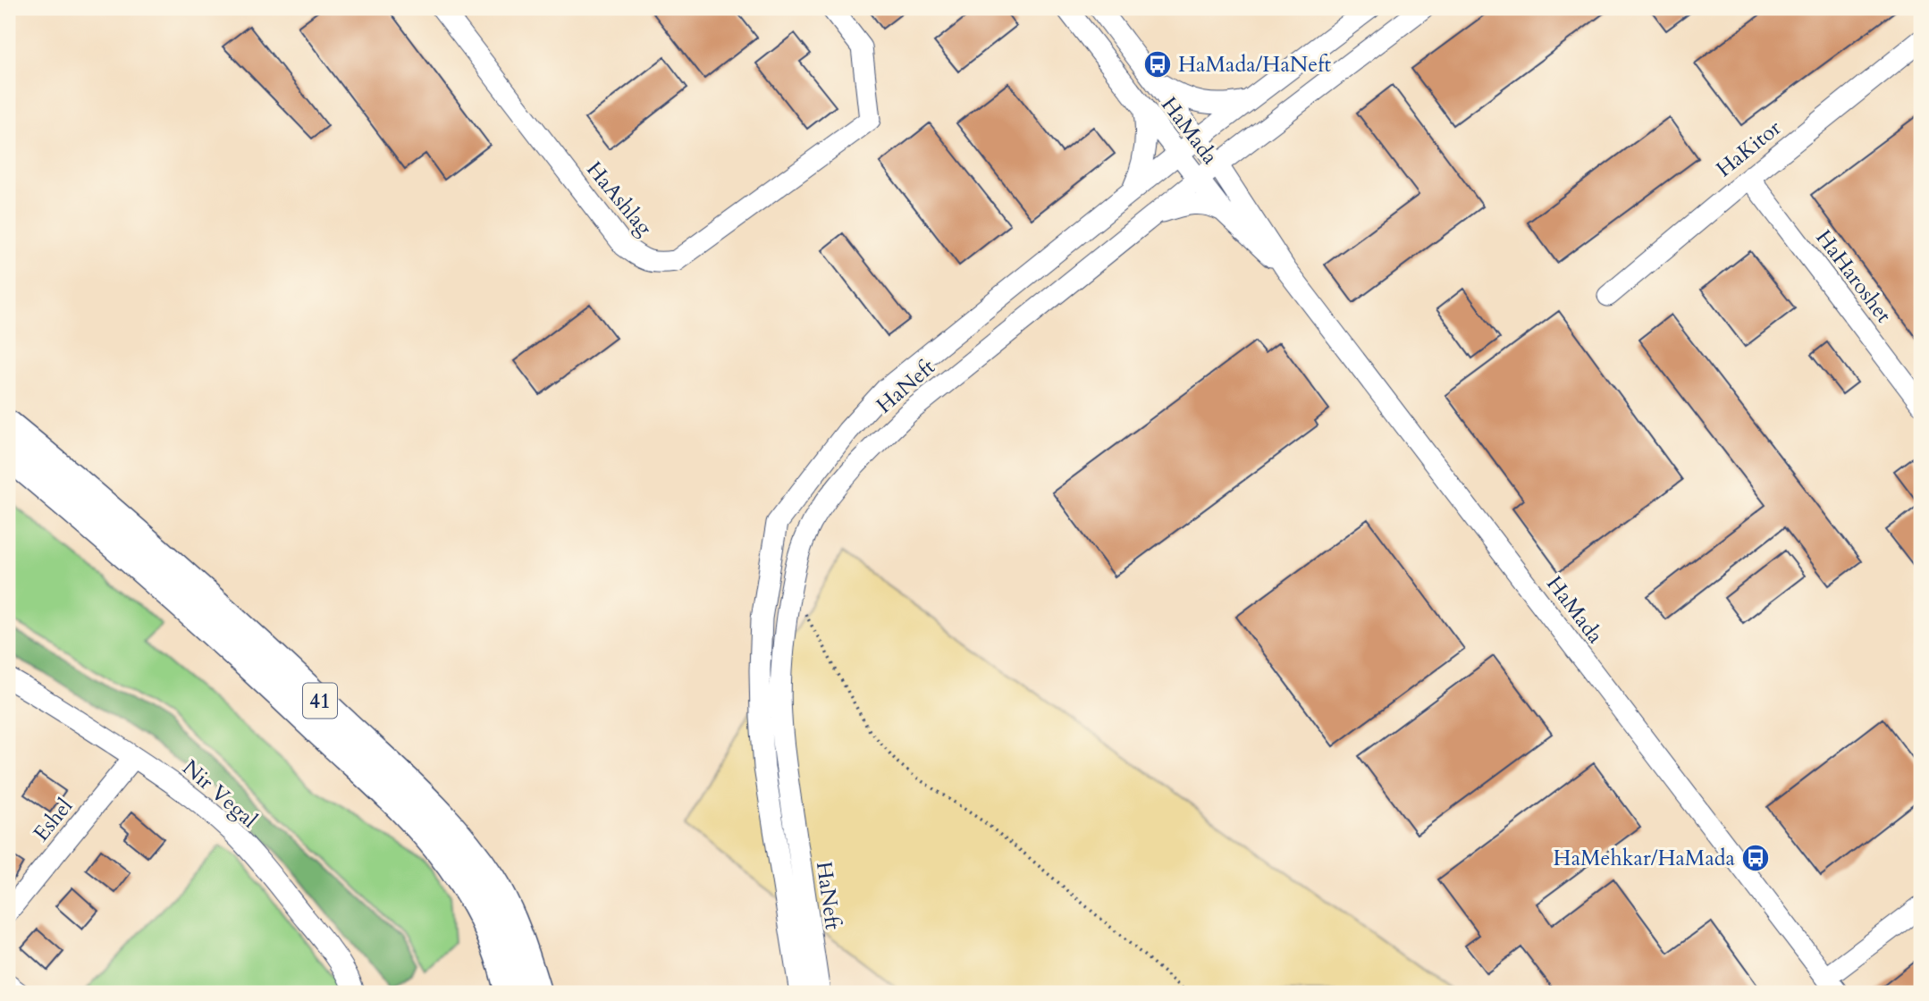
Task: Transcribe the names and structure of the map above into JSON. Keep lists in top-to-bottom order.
{
  "streets": {
    "highway": ["41"],
    "street": [
      "HaMada",
      "HaKitor",
      "HaAshlag",
      "HaHaroshet",
      "HaNeft",
      "Nir Vegal",
      "Eshel"
    ]
  },
  "crossings": [
    ["HaMada", "HaNeft"],
    ["HaKitor", "HaHaroshet"],
    ["Nir Vegal", "Eshel"]
  ],
  "places": {
    "bus stop": ["HaMada/HaNeft", "HaMehkar/HaMada"]
  }
}
